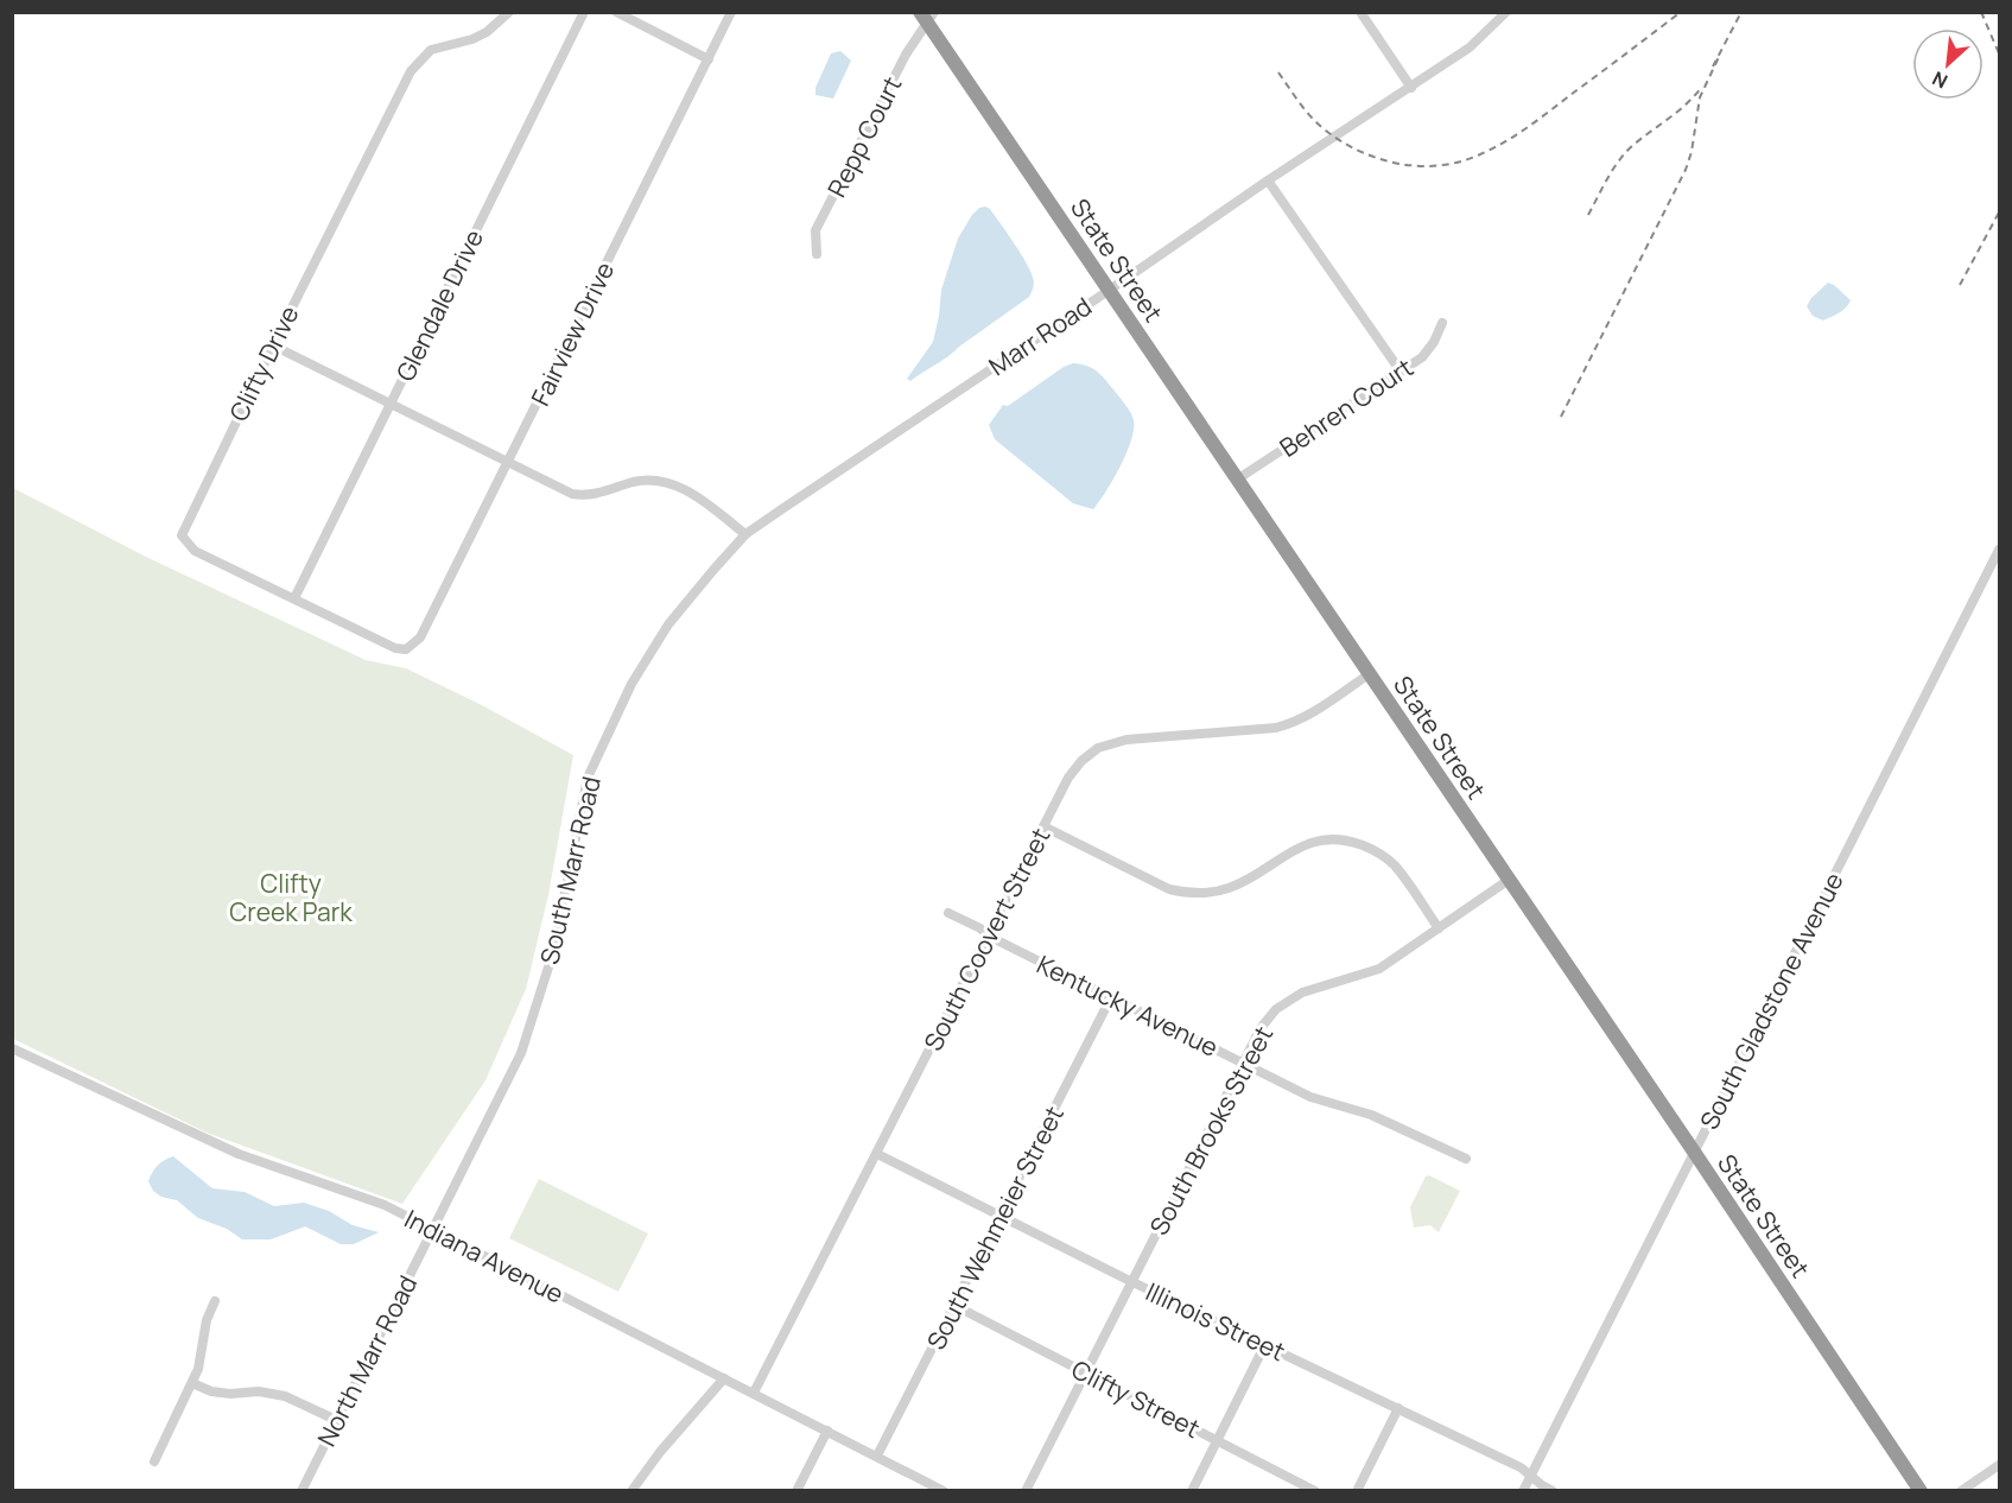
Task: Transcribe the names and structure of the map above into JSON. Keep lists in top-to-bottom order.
{
  "streets": {
    "highway": ["State Street"],
    "street": [
      "Repp Court",
      "Glendale Drive",
      "Fairview Drive",
      "Marr Road",
      "Clifty Drive",
      "Behren Court",
      "South Marr Road",
      "South Coovert Street",
      "South Gladstone Avenue",
      "Kentucky Avenue",
      "South Brooks Street",
      "South Wehmeier Street",
      "Indiana Avenue",
      "Illinois Street",
      "North Marr Road",
      "Clifty Street"
    ]
  },
  "crossings": [
    ["Repp Court", "State Street"],
    ["State Street", "Marr Road"],
    ["State Street", "Behren Court"],
    ["State Street", "South Coovert Street"],
    ["State Street", "South Gladstone Avenue"],
    ["State Street", "South Brooks Street"],
    ["Glendale Drive", "Clifty Drive"],
    ["Fairview Drive", "Clifty Drive"],
    ["Marr Road", "South Marr Road"],
    ["South Marr Road", "Indiana Avenue"],
    ["South Marr Road", "North Marr Road"],
    ["South Coovert Street", "Kentucky Avenue"],
    ["South Coovert Street", "Indiana Avenue"],
    ["South Coovert Street", "Illinois Street"],
    ["South Gladstone Avenue", "Illinois Street"],
    ["Kentucky Avenue", "South Brooks Street"],
    ["Kentucky Avenue", "South Wehmeier Street"],
    ["South Brooks Street", "Illinois Street"],
    ["South Brooks Street", "Clifty Street"],
    ["South Wehmeier Street", "Indiana Avenue"],
    ["South Wehmeier Street", "Illinois Street"],
    ["South Wehmeier Street", "Clifty Street"],
    ["Indiana Avenue", "North Marr Road"]
  ],
  "parks": ["Clifty Creek Park"],
  "north": "bottom left"
}
